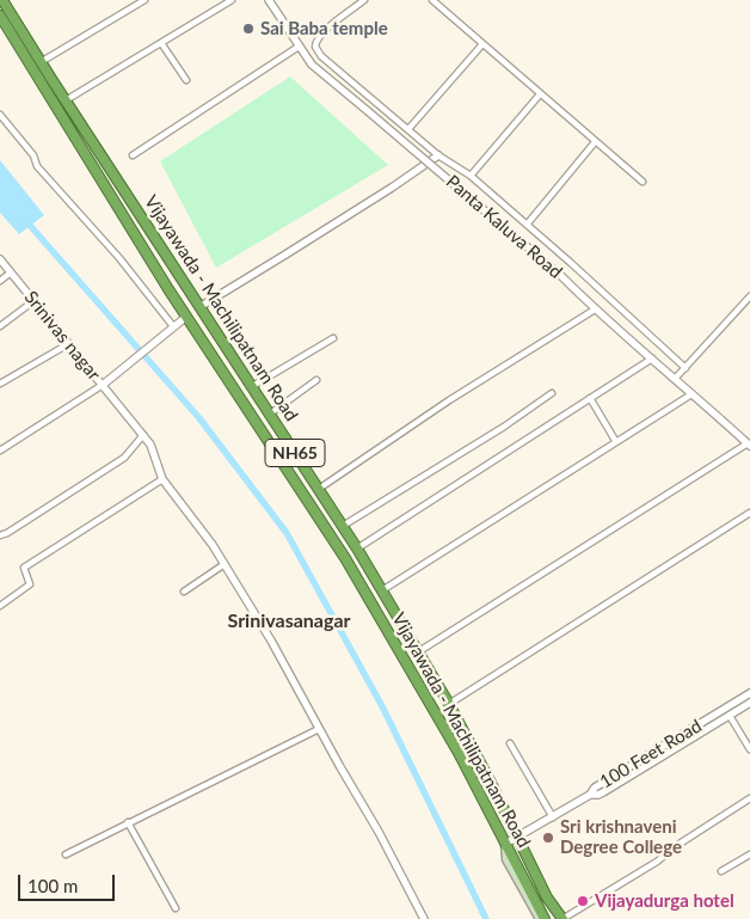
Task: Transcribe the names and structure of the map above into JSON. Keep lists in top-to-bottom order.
{
  "streets": {
    "highway": ["Vijayawada - Machilipatnam Road", "NH65"],
    "street": ["Panta Kaluva Road", "Srinivas nagar", "100 Feet Road"]
  },
  "districts": ["Srinivasanagar"],
  "places": ["Sai Baba temple", "Sri krishnaveni Degree College", "Vijayadurga hotel"],
  "scale_bar": "100 m"
}
